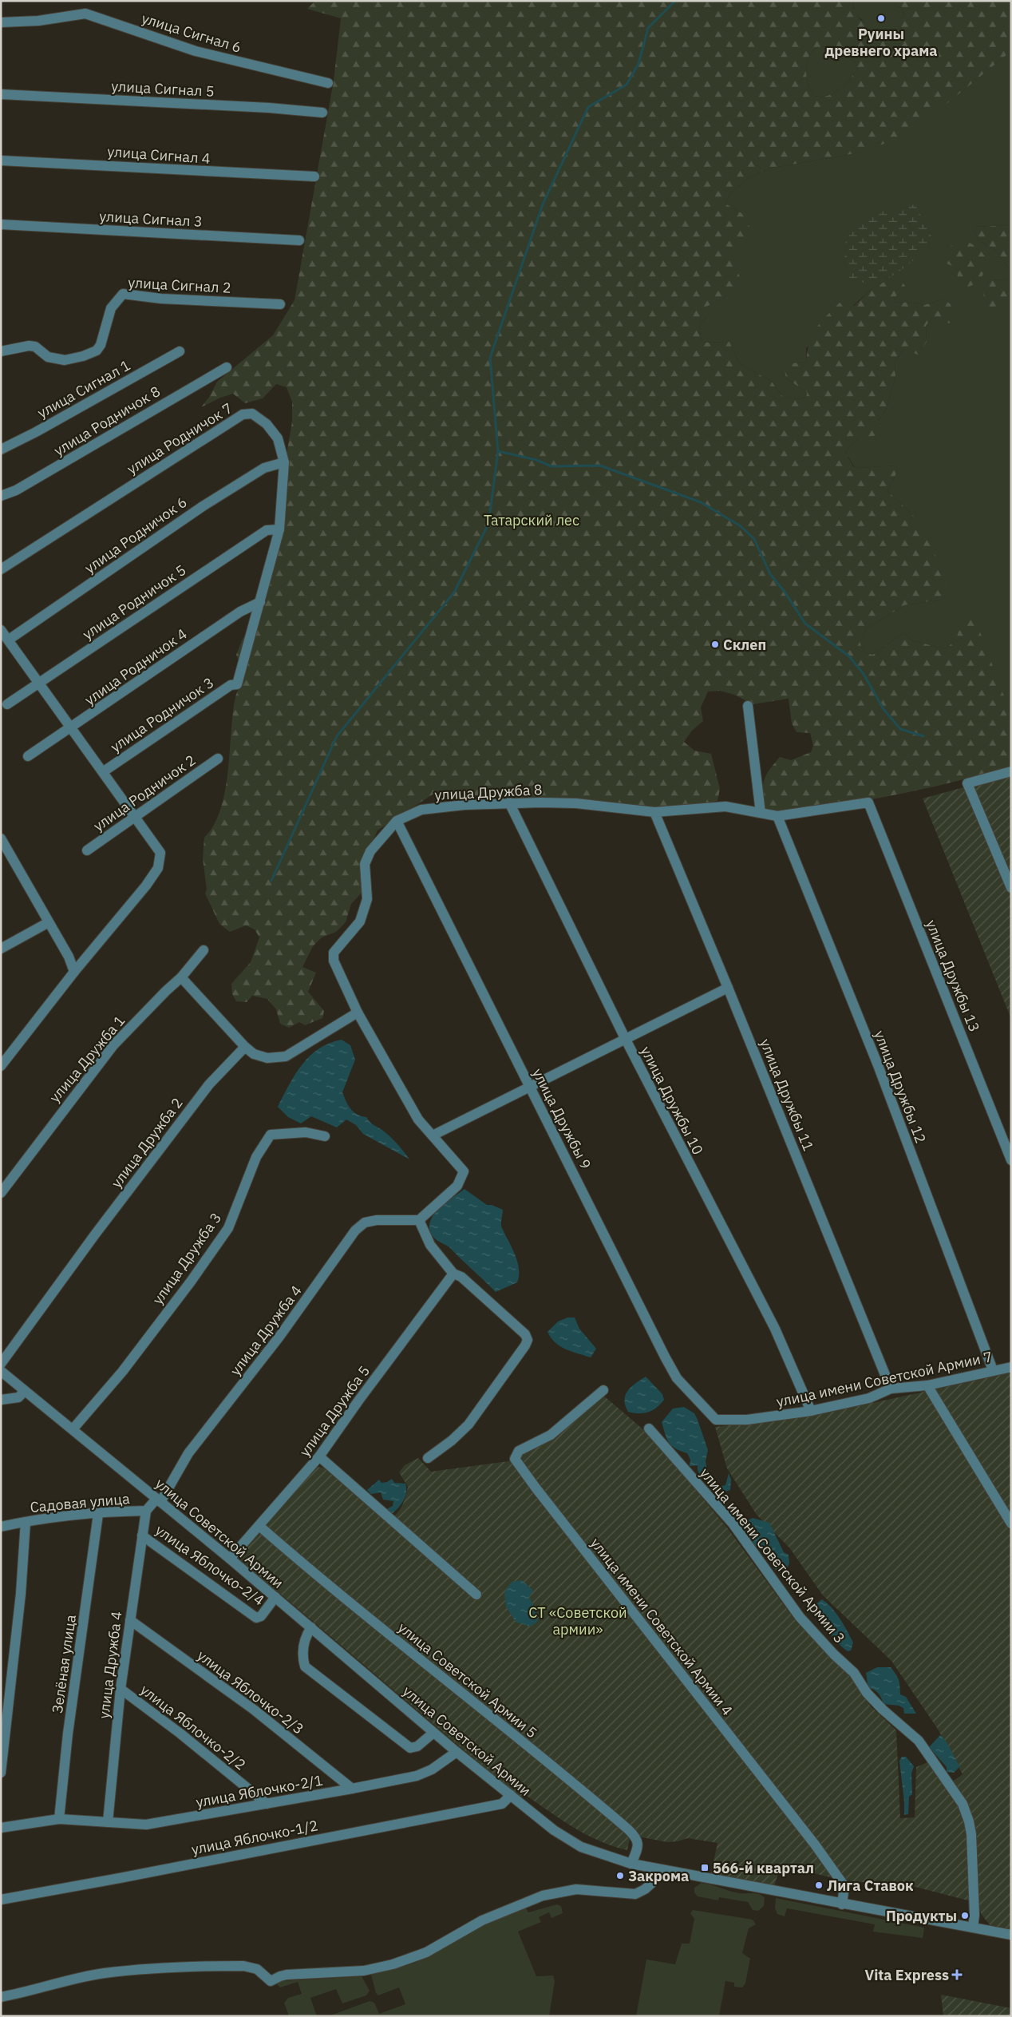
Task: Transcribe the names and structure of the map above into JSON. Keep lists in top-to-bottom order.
{
  "streets": {
    "street": [
      "улица Сигнал 6",
      "улица Сигнал 5",
      "улица Сигнал 4",
      "улица Сигнал 3",
      "улица Сигнал 2",
      "улица Сигнал 1",
      "улица Родничок 8",
      "улица Родничок 7",
      "улица Родничок 6",
      "улица Родничок 5",
      "улица Родничок 4",
      "улица Родничок 3",
      "улица Дружба 8",
      "улица Родничок 2",
      "улица Дружбы 13",
      "улица Дружба 1",
      "улица Дружбы 12",
      "улица Дружбы 11",
      "улица Дружбы 10",
      "улица Дружбы 9",
      "улица Дружба 2",
      "улица Дружба 3",
      "улица Дружба 4",
      "улица имени Советской Армии 7",
      "улица Дружба 5",
      "Садовая улица",
      "улица Советской Армии",
      "улица имени Советской Армии 3",
      "улица Яблочко-2/4",
      "улица имени Советской Армии 4",
      "Зелёная улица",
      "улица Советской Армии 5",
      "улица Яблочко-2/3",
      "улица Яблочко-2/2",
      "улица Яблочко-2/1",
      "улица Яблочко-1/2"
    ]
  },
  "crossings": [
    ["улица Родничок 7", "улица Родничок 6"],
    ["улица Родничок 7", "улица Родничок 5"],
    ["улица Родничок 7", "улица Родничок 4"],
    ["улица Родничок 7", "улица Родничок 3"],
    ["улица Дружба 8", "улица Дружбы 13"],
    ["улица Дружба 8", "улица Дружбы 12"],
    ["улица Дружба 8", "улица Дружбы 11"],
    ["улица Дружба 8", "улица Дружбы 10"],
    ["улица Дружба 8", "улица Дружбы 9"],
    ["улица Дружба 8", "улица Дружба 4"],
    ["улица Дружбы 12", "улица имени Советской Армии 7"],
    ["улица Дружбы 11", "улица имени Советской Армии 7"],
    ["улица Дружбы 10", "улица имени Советской Армии 7"],
    ["улица Дружбы 9", "улица имени Советской Армии 7"],
    ["улица Дружба 3", "улица Советской Армии"],
    ["улица Дружба 4", "Садовая улица"],
    ["улица Дружба 4", "улица Советской Армии"],
    ["улица Дружба 4", "улица Яблочко-2/4"],
    ["улица Дружба 4", "улица Яблочко-2/3"],
    ["улица Дружба 4", "улица Яблочко-2/2"],
    ["улица Дружба 4", "улица Яблочко-2/1"],
    ["улица Дружба 5", "улица Советской Армии"],
    ["улица Дружба 5", "улица Советской Армии 5"],
    ["Садовая улица", "улица Советской Армии"],
    ["Садовая улица", "Зелёная улица"],
    ["улица Советской Армии", "улица имени Советской Армии 3"],
    ["улица Советской Армии", "улица Яблочко-2/4"],
    ["улица Советской Армии", "улица имени Советской Армии 4"],
    ["улица Советской Армии", "улица Советской Армии 5"],
    ["улица Советской Армии", "улица Яблочко-2/1"],
    ["улица Советской Армии", "улица Яблочко-1/2"],
    ["Зелёная улица", "улица Яблочко-2/1"],
    ["улица Яблочко-2/3", "улица Яблочко-2/1"],
    ["улица Яблочко-2/2", "улица Яблочко-2/1"]
  ],
  "parks": ["Татарский лес", "СТ «Советской армии»"],
  "places": {
    "other": [
      "Руины древнего храма",
      "Склеп",
      "Закрома",
      "Лига Ставок",
      "Продукты"
    ],
    "transit": ["566-й квартал"],
    "health": ["Vita Express"]
  }
}
